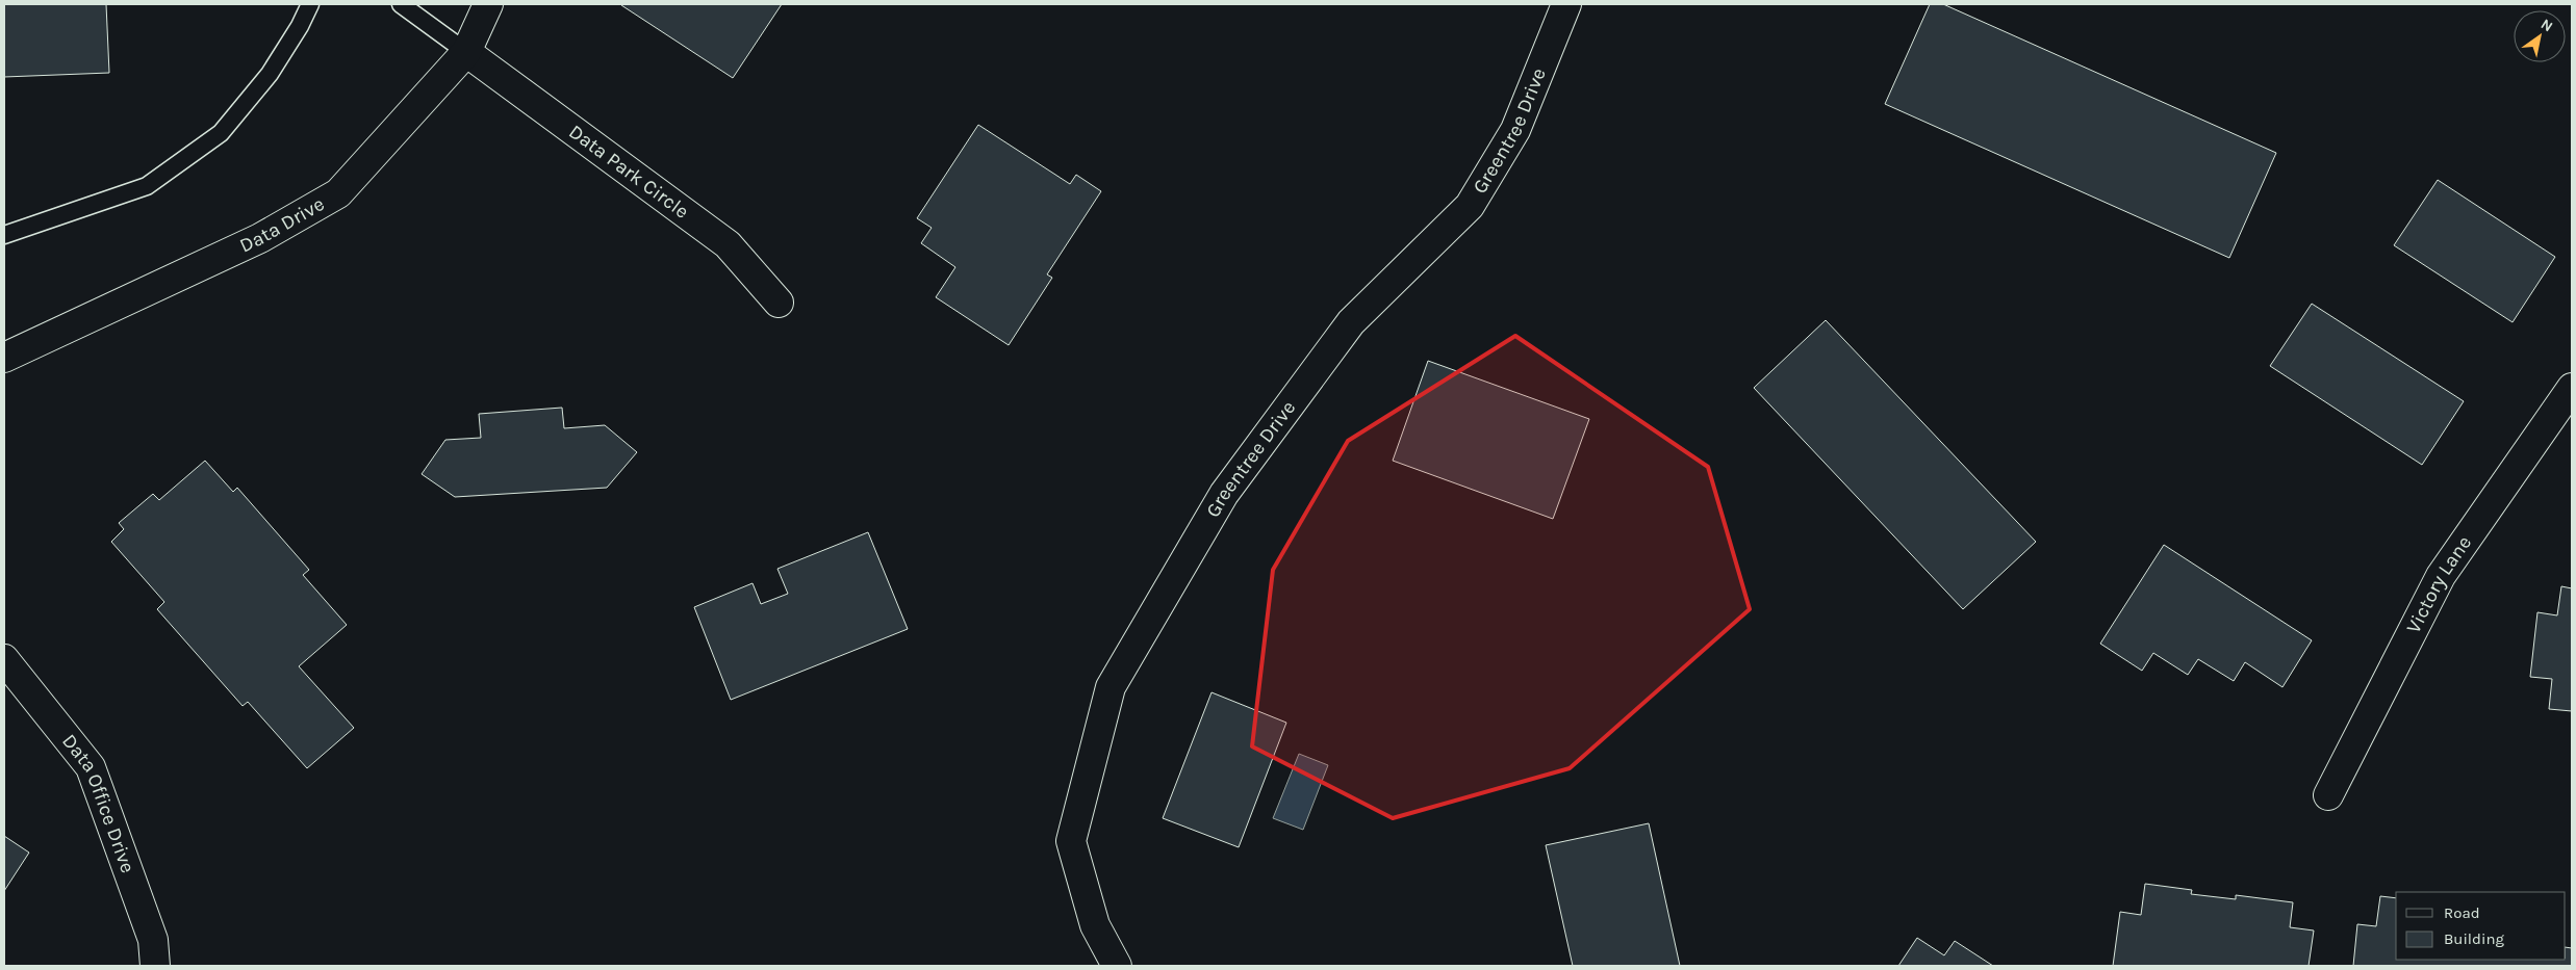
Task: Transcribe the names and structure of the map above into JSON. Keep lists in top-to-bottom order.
{
  "streets": {
    "street": [
      "Greentree Drive",
      "Data Park Circle",
      "Data Drive",
      "Victory Lane",
      "Data Office Drive"
    ]
  },
  "crossings": [
    ["Data Park Circle", "Data Drive"]
  ],
  "legend": ["Road", "Building"],
  "north": "top right"
}
